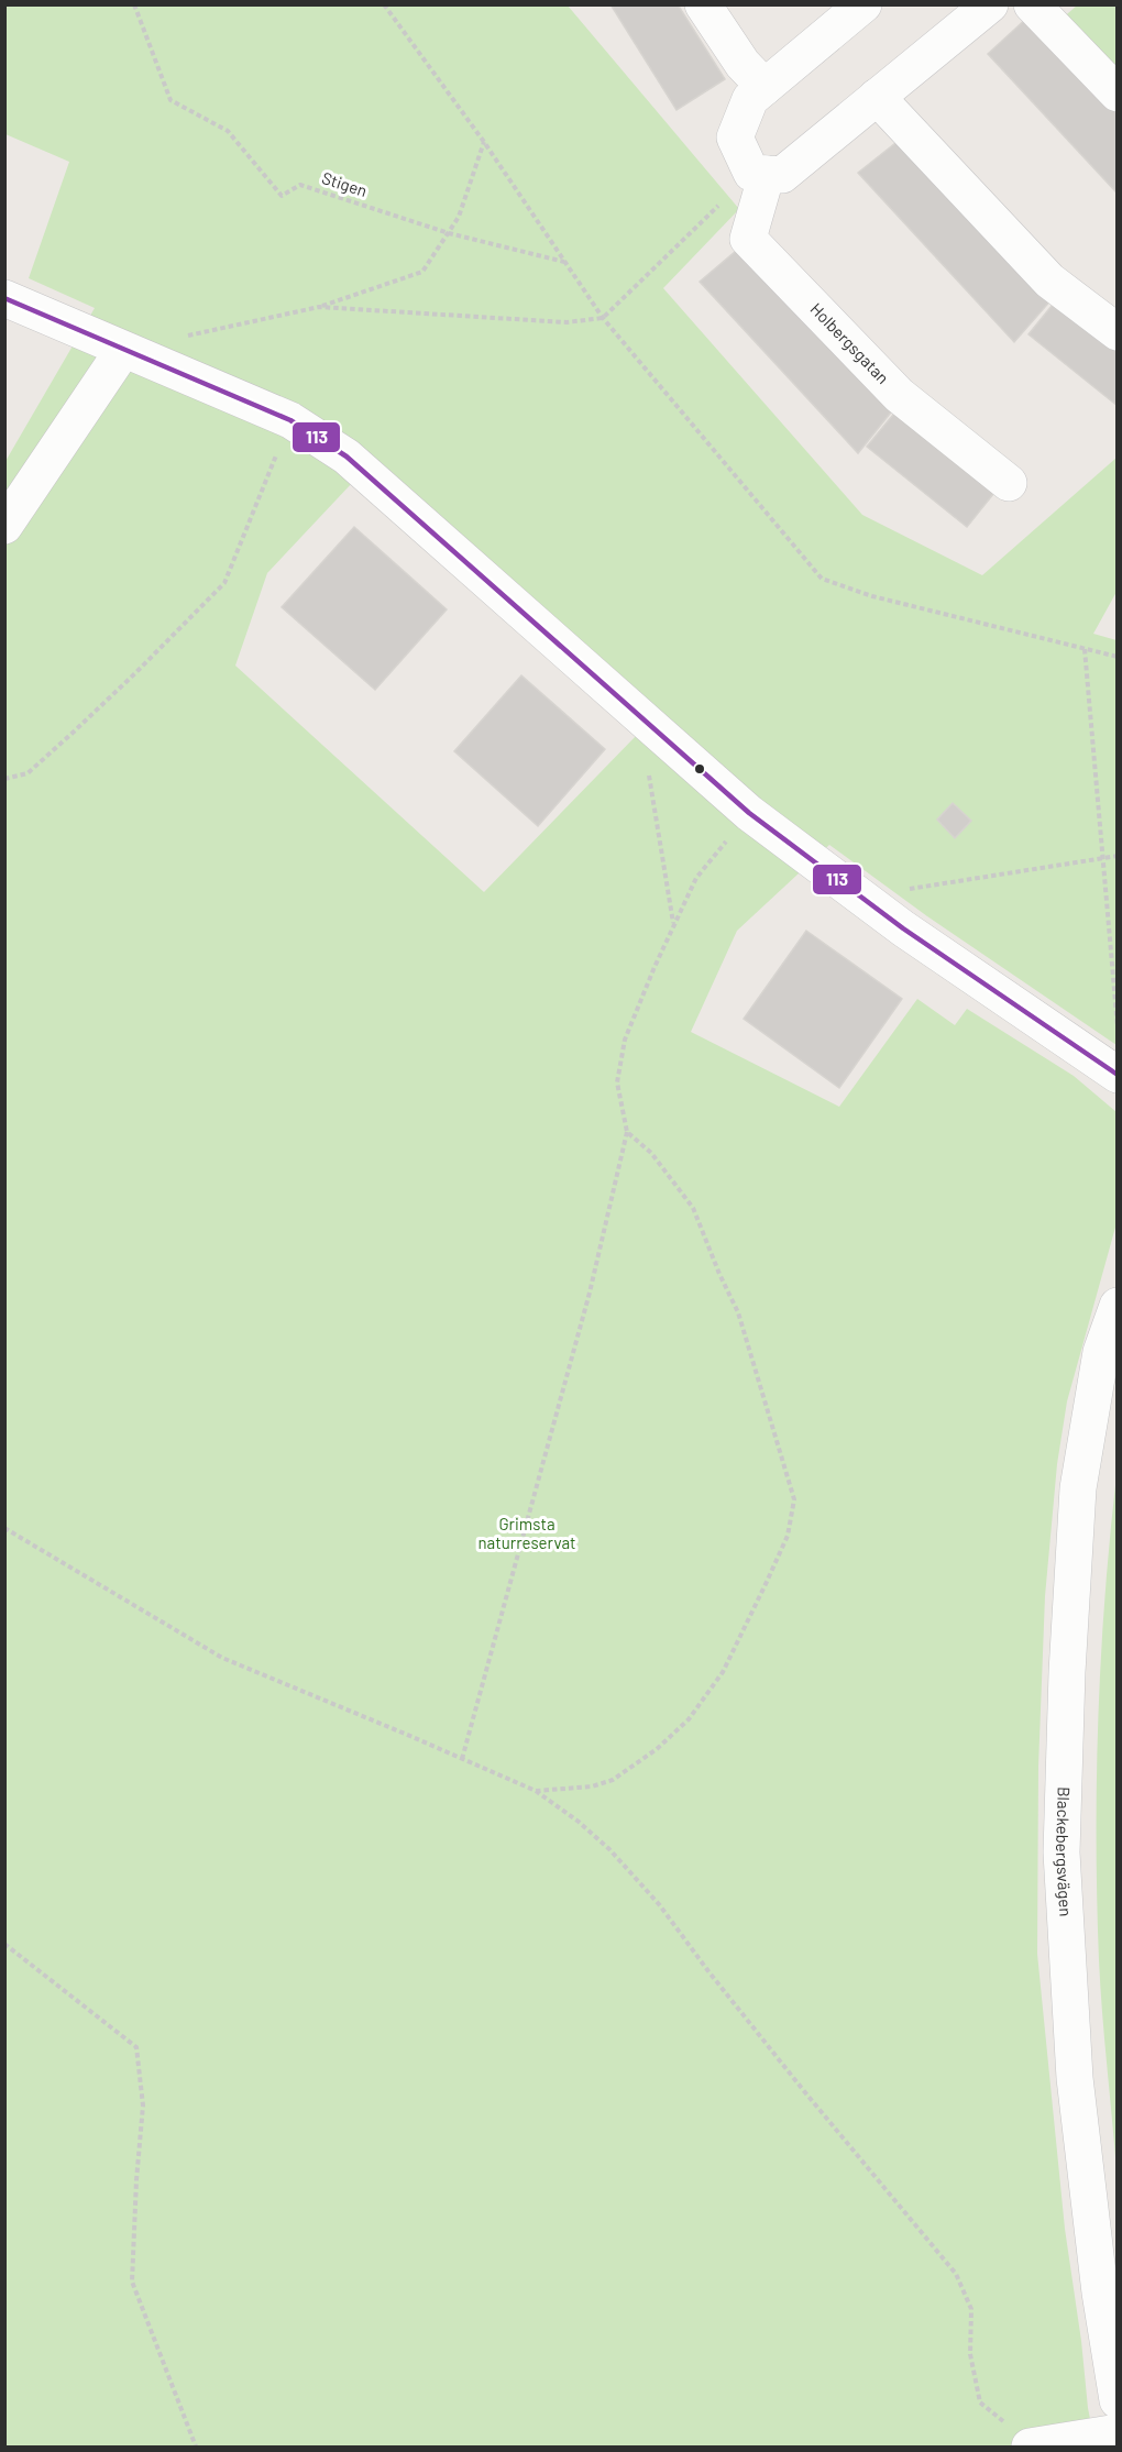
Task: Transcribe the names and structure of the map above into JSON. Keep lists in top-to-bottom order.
{
  "streets": {
    "street": ["Holbergsgatan", "Blackebergsvägen"],
    "path": ["Stigen"]
  },
  "parks": ["Grimsta naturreservat"],
  "lines": ["transit line 113"]
}
